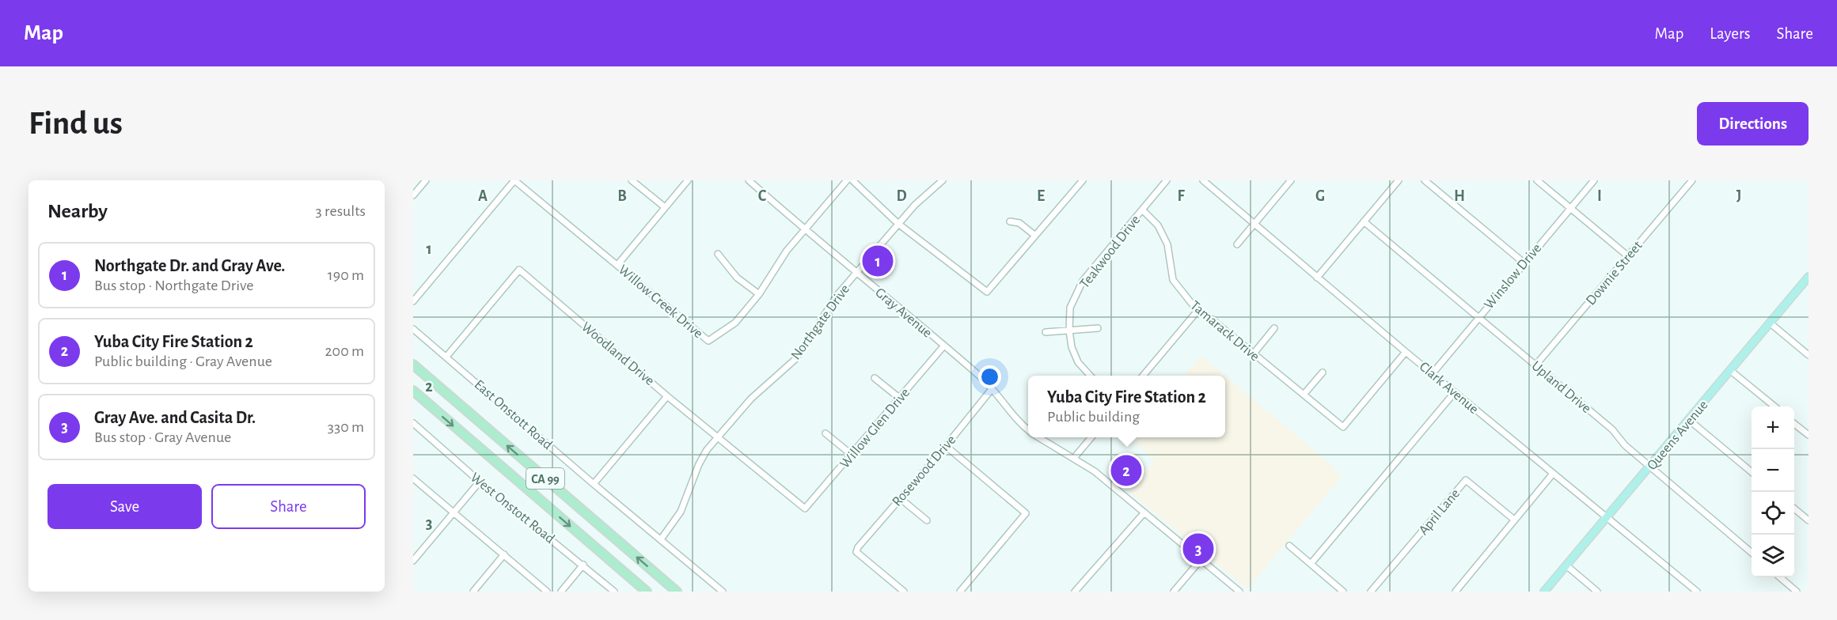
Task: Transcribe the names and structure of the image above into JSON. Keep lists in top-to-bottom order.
{
  "streets": {
    "highway": ["CA 99"],
    "main road": ["Queens Avenue"],
    "street": [
      "Teakwood Drive",
      "Downie Street",
      "Winslow Drive",
      "Willow Creek Drive",
      "Gray Avenue",
      "Northgate Drive",
      "Tamarack Drive",
      "Woodland Drive",
      "Upland Drive",
      "Clark Avenue",
      "East Onstott Road",
      "Willow Glen Drive",
      "Rosewood Drive",
      "West Onstott Road",
      "April Lane"
    ]
  },
  "crossings": [
    ["Teakwood Drive", "Tamarack Drive"],
    ["Downie Street", "Upland Drive"],
    ["Winslow Drive", "Upland Drive"],
    ["Winslow Drive", "Clark Avenue"],
    ["Willow Creek Drive", "Gray Avenue"],
    ["Gray Avenue", "Northgate Drive"],
    ["Gray Avenue", "Willow Glen Drive"],
    ["Gray Avenue", "Rosewood Drive"],
    ["Northgate Drive", "Woodland Drive"],
    ["Northgate Drive", "East Onstott Road"],
    ["Tamarack Drive", "Clark Avenue"],
    ["Woodland Drive", "East Onstott Road"],
    ["Woodland Drive", "Willow Glen Drive"],
    ["Upland Drive", "Queens Avenue"],
    ["Clark Avenue", "Queens Avenue"]
  ],
  "page": {
    "header": "Map",
    "nav": ["Map", "Layers", "Share"],
    "buttons": [
      "Directions",
      ["Save", "Share"]
    ],
    "title": "Find us",
    "heading": ["Nearby", "3 results"],
    "list": [
      {
        "mark": "1",
        "name": "Northgate Dr. and Gray Ave.",
        "note": "Bus stop · Northgate Drive",
        "value": "190 m"
      },
      {
        "mark": "2",
        "name": "Yuba City Fire Station 2",
        "note": "Public building · Gray Avenue",
        "value": "200 m"
      },
      {
        "mark": "3",
        "name": "Gray Ave. and Casita Dr.",
        "note": "Bus stop · Gray Avenue",
        "value": "330 m"
      }
    ],
    "pins": ["1", "2", "3"],
    "popup": ["Yuba City Fire Station 2", "Public building"],
    "map_buttons": ["+", "−"]
  },
  "grid": {
    "columns": [
      "A",
      "B",
      "C",
      "D",
      "E",
      "F",
      "G",
      "H",
      "I",
      "J"
    ],
    "rows": ["1", "2", "3"]
  }
}
